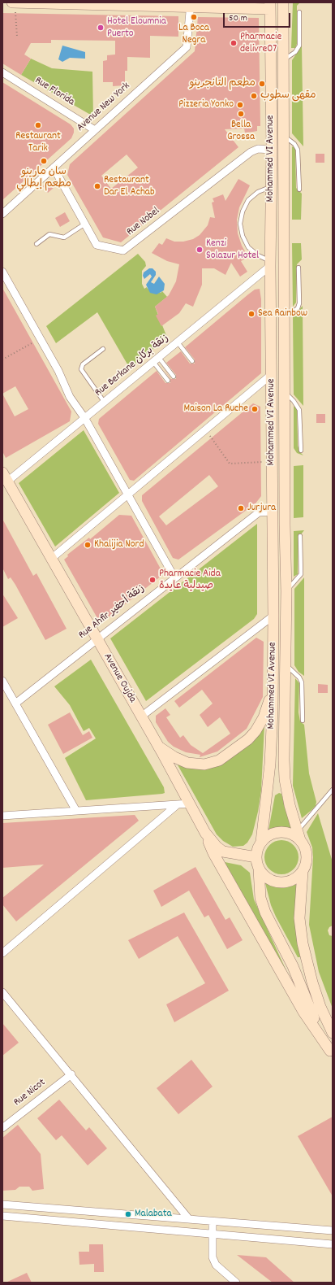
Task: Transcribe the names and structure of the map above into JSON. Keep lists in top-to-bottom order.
{
  "streets": {
    "main road": ["Mohammed VI Avenue", "Avenue Oujda"],
    "street": [
      "Rue Florida",
      "Avenue New York",
      "Rue Nobel",
      "Rue Berkane زنقة بركان",
      "Rue Ahfir زنقة أحفير",
      "Rue Nicot"
    ]
  },
  "crossings": [
    ["Rue Florida", "Avenue New York"],
    ["Avenue New York", "Rue Nobel"],
    ["Mohammed VI Avenue", "Rue Nobel"],
    ["Mohammed VI Avenue", "Rue Berkane زنقة بركان"],
    ["Mohammed VI Avenue", "Rue Ahfir زنقة أحفير"],
    ["Mohammed VI Avenue", "Avenue Oujda"],
    ["Rue Berkane زنقة بركان", "Avenue Oujda"],
    ["Rue Ahfir زنقة أحفير", "Avenue Oujda"]
  ],
  "places": [
    "La Boca Negra",
    "Hotel Eloumnia Puerto",
    "Pharmacie delivre07",
    "مطعم التانجرينو",
    "مقهى سطوب",
    "Pizzeria Yonko",
    "Bella Grossa",
    "Restaurant Tarik",
    "سان مارينو مطعم إيطالي",
    "Restaurant Dar El Achab",
    "Kenzi Solazur Hotel",
    "Sea Rainbow",
    "Maison La Ruche",
    "Jurjura",
    "Khalijia Nord",
    "Pharmacie Aida صيدلية عايدة",
    "Malabata"
  ],
  "scale_bar": "50 m"
}
